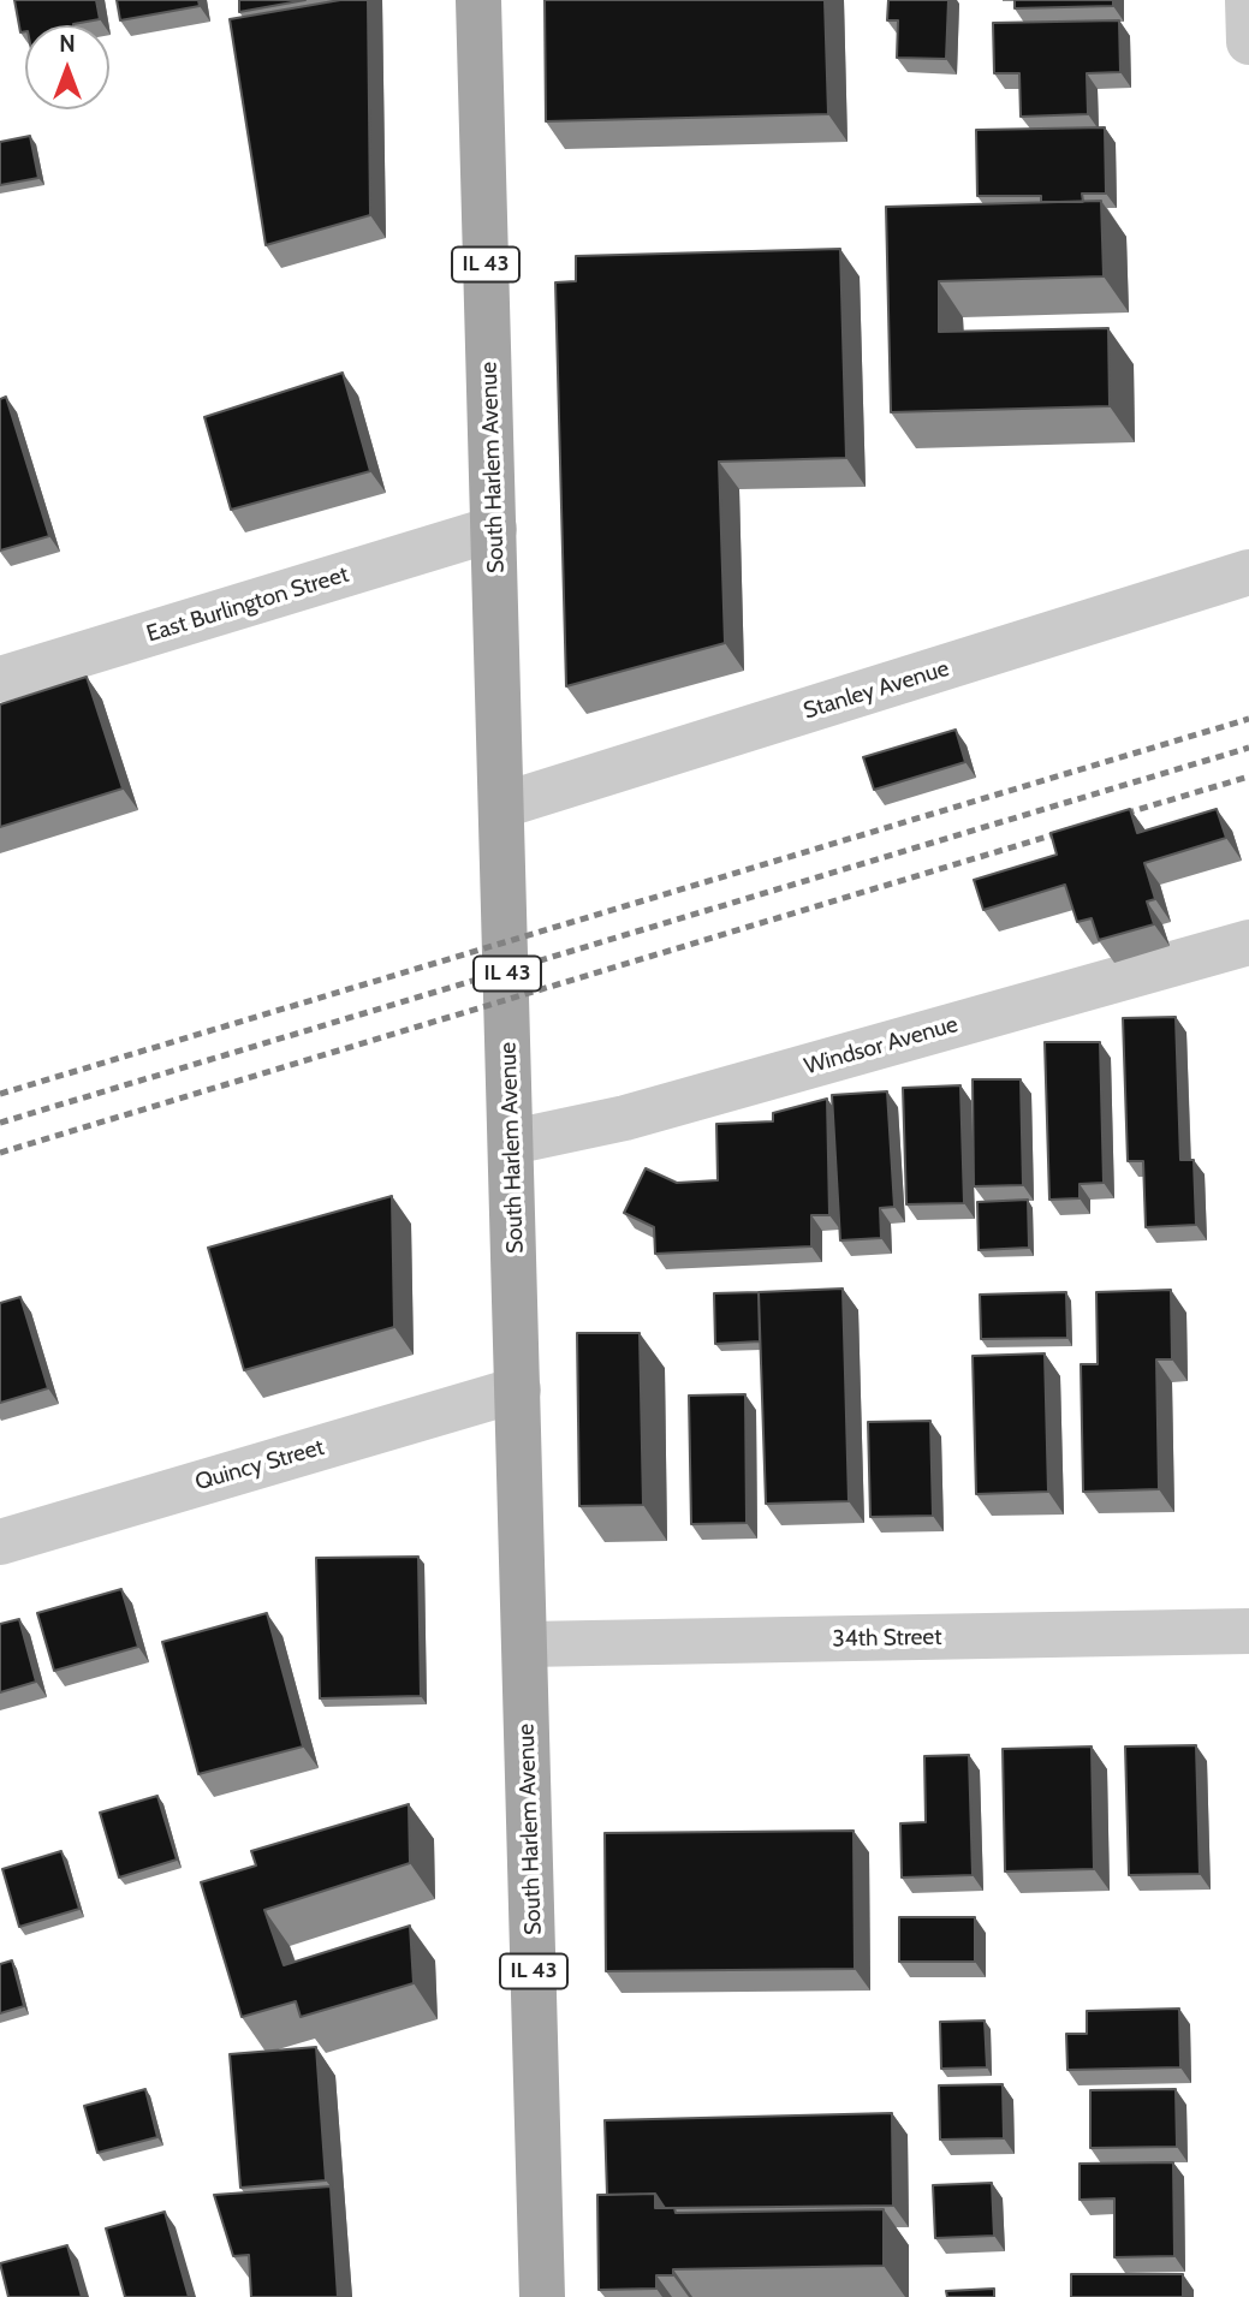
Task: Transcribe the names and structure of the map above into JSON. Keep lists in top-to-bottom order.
{
  "streets": {
    "main road": ["IL 43", "South Harlem Avenue"],
    "street": [
      "East Burlington Street",
      "Stanley Avenue",
      "Windsor Avenue",
      "Quincy Street",
      "34th Street"
    ]
  },
  "crossings": [
    ["South Harlem Avenue", "East Burlington Street"],
    ["South Harlem Avenue", "Stanley Avenue"],
    ["South Harlem Avenue", "Windsor Avenue"],
    ["South Harlem Avenue", "Quincy Street"],
    ["South Harlem Avenue", "34th Street"]
  ],
  "north": "top"
}
